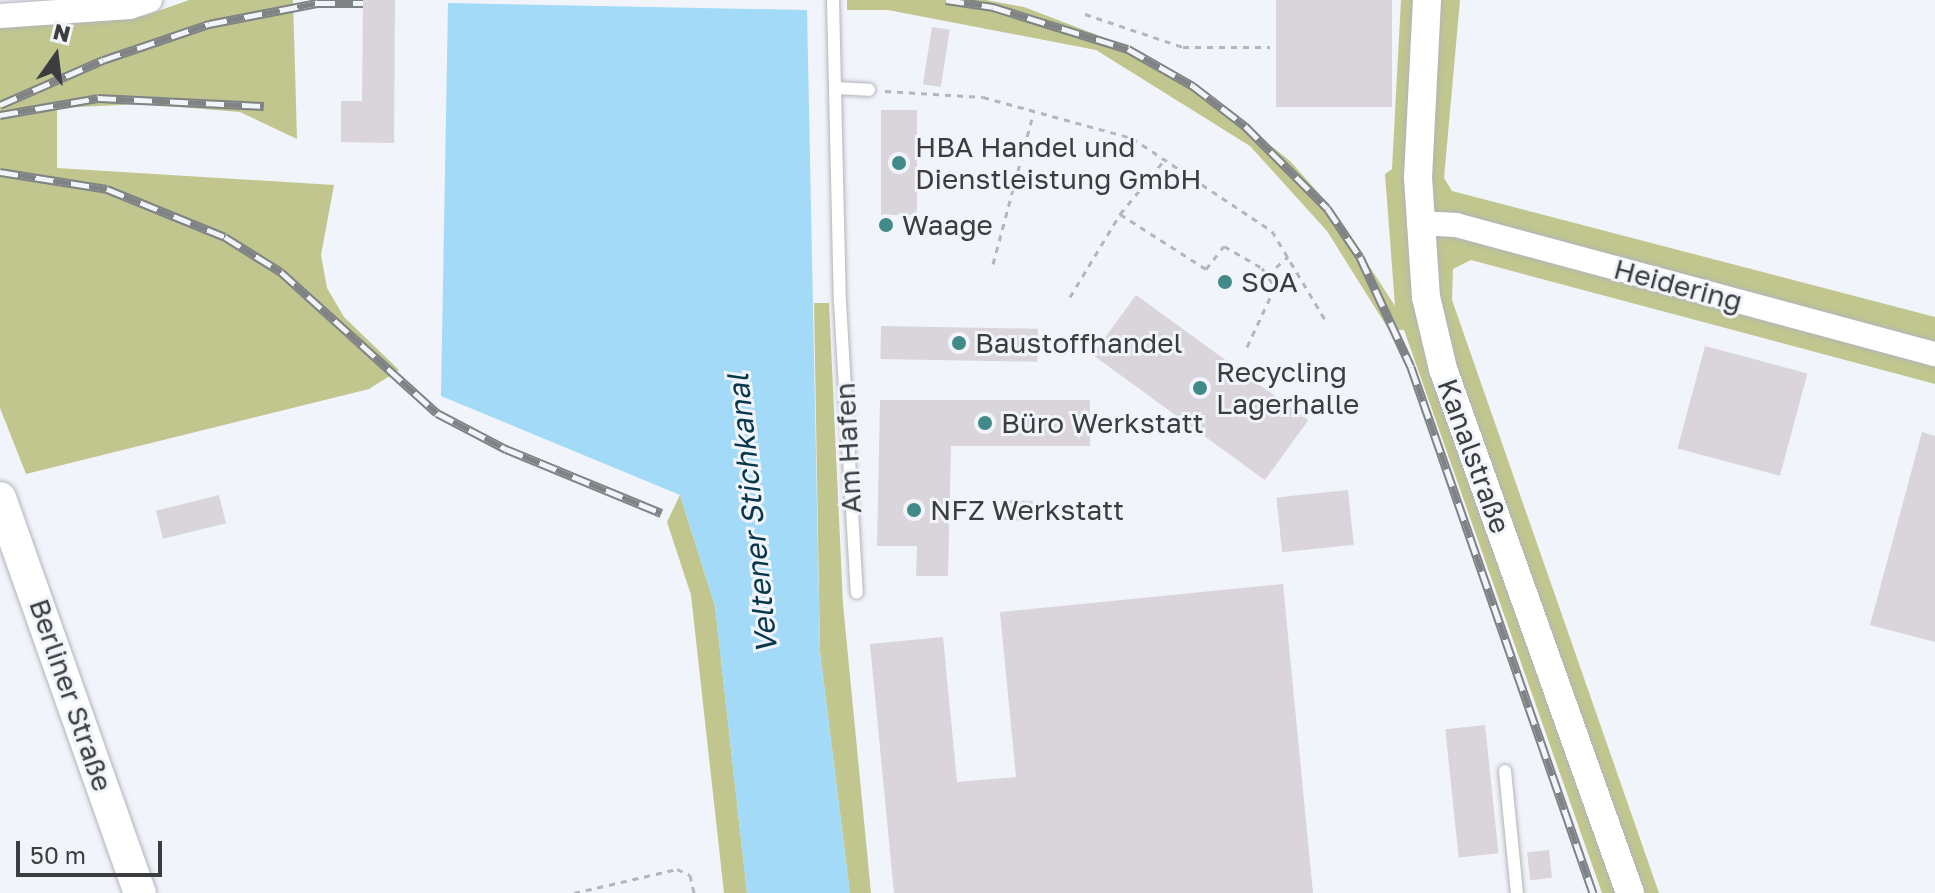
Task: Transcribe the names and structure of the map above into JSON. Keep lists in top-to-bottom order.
{
  "streets": {
    "main road": ["Berliner Straße"],
    "street": ["Heidering", "Kanalstraße"],
    "lane": ["Am Hafen"]
  },
  "crossings": [
    ["Heidering", "Kanalstraße"]
  ],
  "water": ["Veltener Stichkanal"],
  "places": [
    "HBA Handel und Dienstleistung GmbH",
    "Waage",
    "SOA",
    "Baustoffhandel",
    "Recycling Lagerhalle",
    "Büro Werkstatt",
    "NFZ Werkstatt"
  ],
  "scale_bar": "50 m",
  "north": "top"
}
